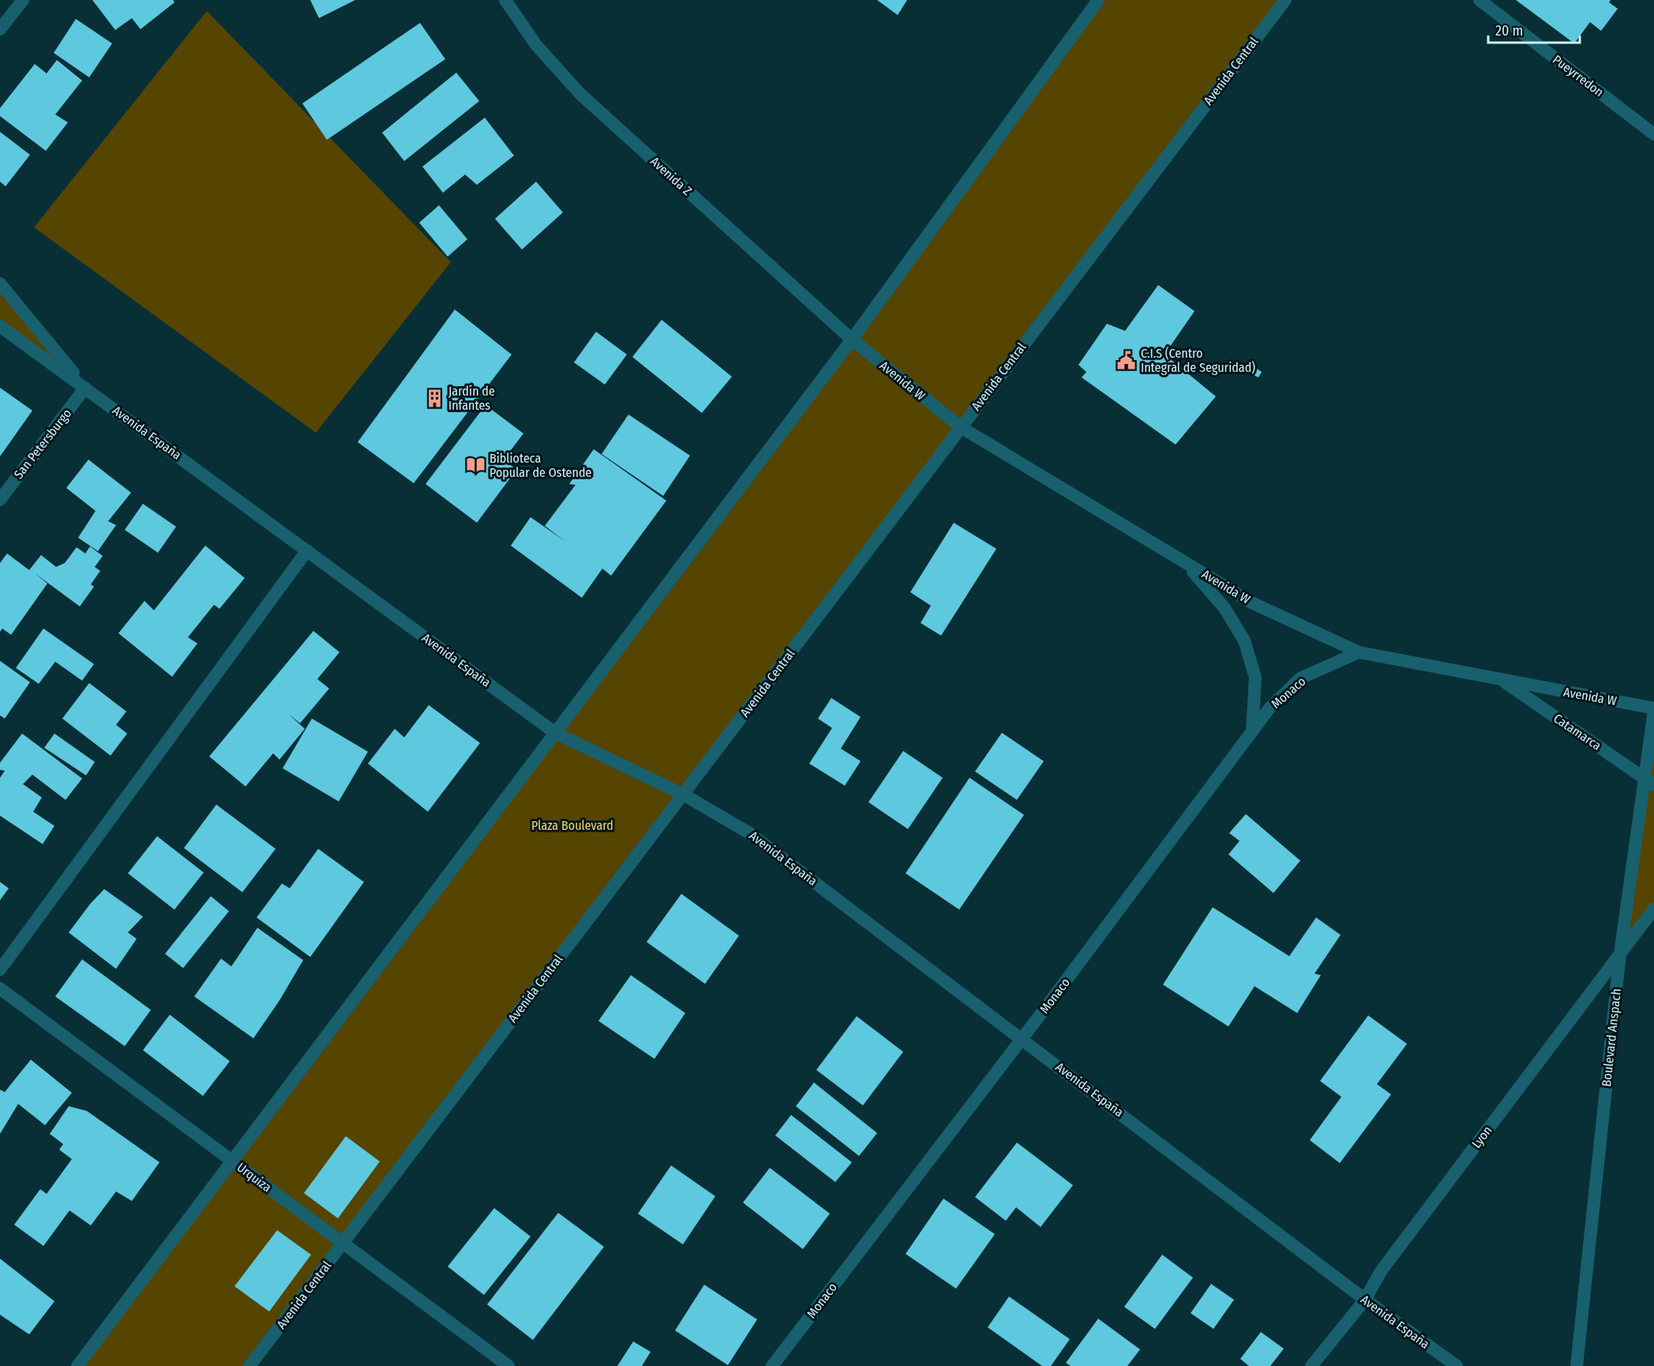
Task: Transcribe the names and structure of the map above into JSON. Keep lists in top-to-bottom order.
{
  "streets": {
    "street": [
      "Avenida Central",
      "Pueyrredon",
      "Avenida Z",
      "Avenida W",
      "Avenida España",
      "San Petersburgo",
      "Monaco",
      "Catamarca",
      "Boulevard Anspach",
      "Lyon",
      "Urquiza"
    ]
  },
  "crossings": [
    ["Avenida Central", "Avenida W"],
    ["Avenida Central", "Avenida España"],
    ["Avenida Central", "Urquiza"],
    ["Avenida Z", "Avenida W"],
    ["Avenida W", "Monaco"],
    ["Avenida W", "Catamarca"],
    ["Avenida W", "Boulevard Anspach"],
    ["Avenida España", "San Petersburgo"],
    ["Avenida España", "Monaco"],
    ["Avenida España", "Lyon"],
    ["Catamarca", "Boulevard Anspach"],
    ["Boulevard Anspach", "Lyon"]
  ],
  "parks": ["Plaza Boulevard"],
  "places": {
    "public building": ["C.I.S (Centro Integral de Seguridad)"],
    "building": ["Jardín de Infantes"],
    "library": ["Biblioteca Popular de Ostende"]
  },
  "scale_bar": "20 m"
}
